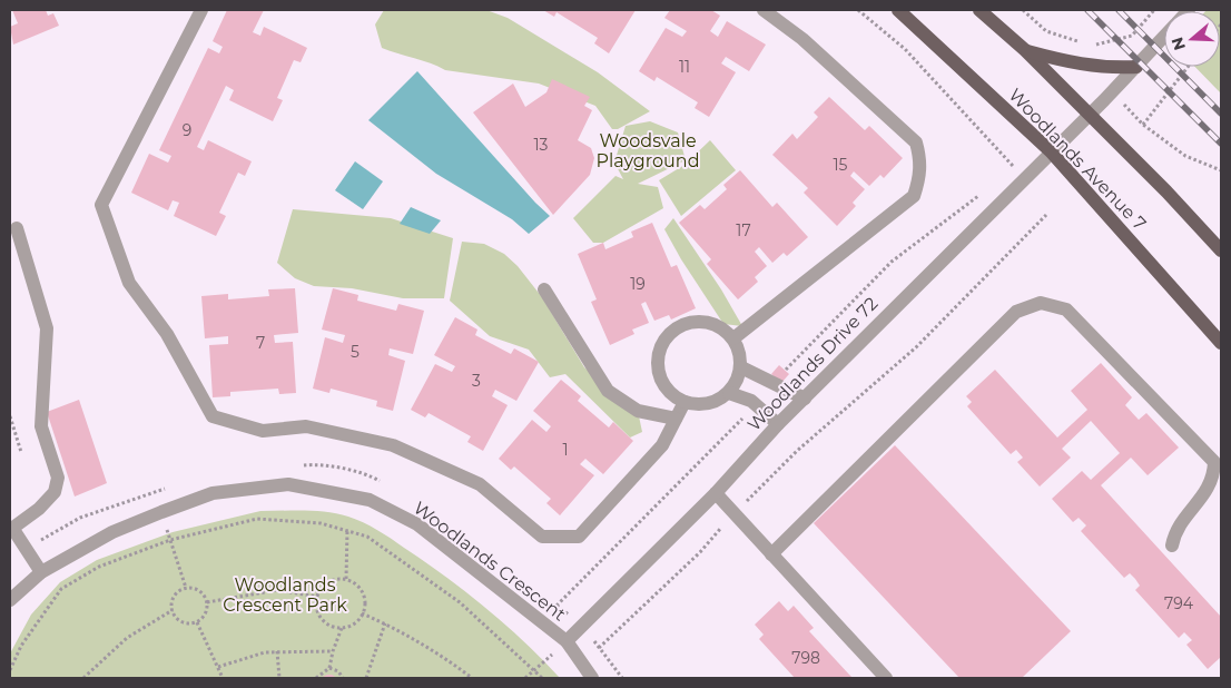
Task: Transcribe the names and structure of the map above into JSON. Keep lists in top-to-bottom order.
{
  "streets": {
    "main road": ["Woodlands Avenue 7"],
    "street": ["Woodlands Drive 72", "Woodlands Crescent"]
  },
  "crossings": [
    ["Woodlands Avenue 7", "Woodlands Drive 72"],
    ["Woodlands Drive 72", "Woodlands Crescent"]
  ],
  "parks": ["Woodsvale Playground", "Woodlands Crescent Park"],
  "house_numbers": [
    "11",
    "9",
    "13",
    "15",
    "17",
    "19",
    "7",
    "5",
    "3",
    "1",
    "794",
    "798"
  ],
  "north": "left"
}
